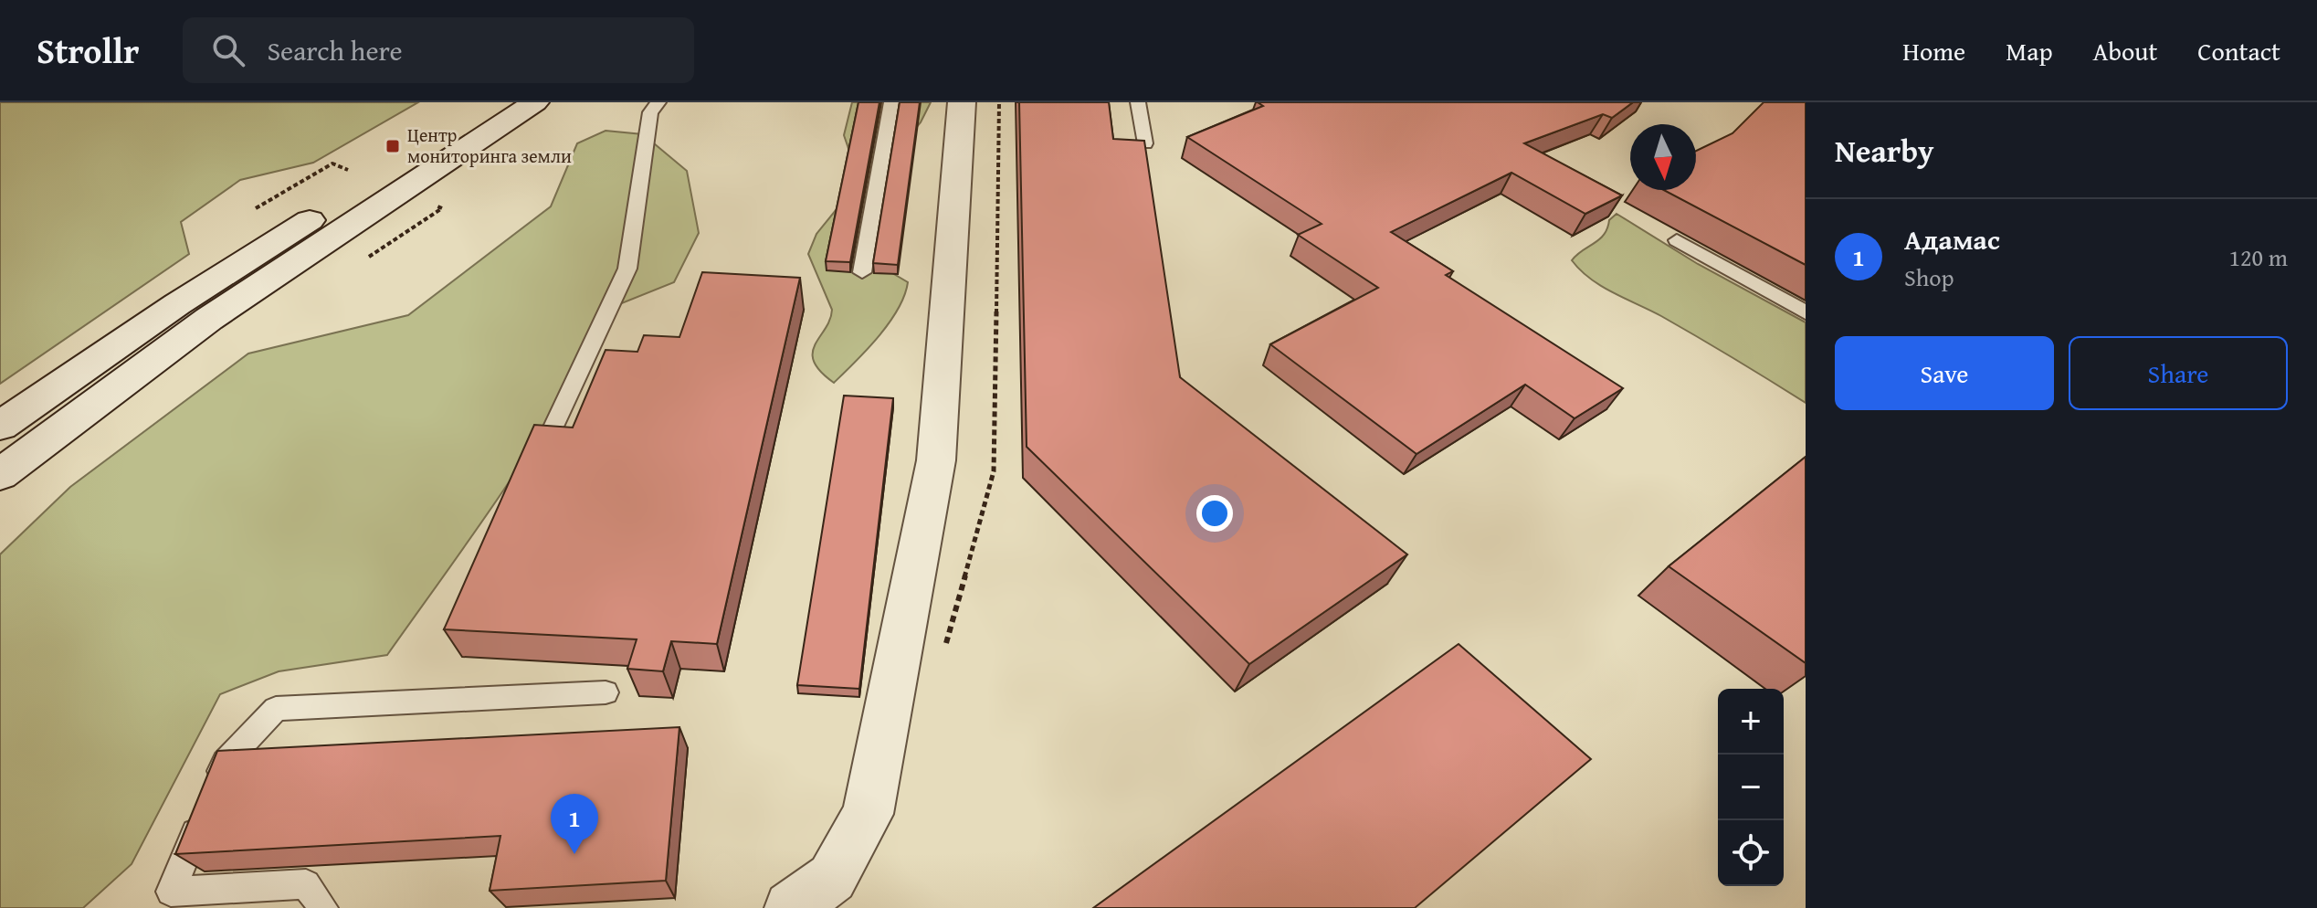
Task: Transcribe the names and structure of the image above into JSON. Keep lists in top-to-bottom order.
{
  "places": {
    "transit": ["Центр мониторинга земли"]
  },
  "north": "bottom",
  "page": {
    "header": "Strollr",
    "search": "Search here",
    "nav": [
      "Home",
      "Map",
      "About",
      "Contact"
    ],
    "heading": "Nearby",
    "list": [
      {
        "mark": "1",
        "name": "Адамас",
        "note": "Shop",
        "value": "120 m"
      }
    ],
    "buttons": ["Save", "Share"],
    "map_buttons": ["+", "−"],
    "pins": "1"
  }
}
